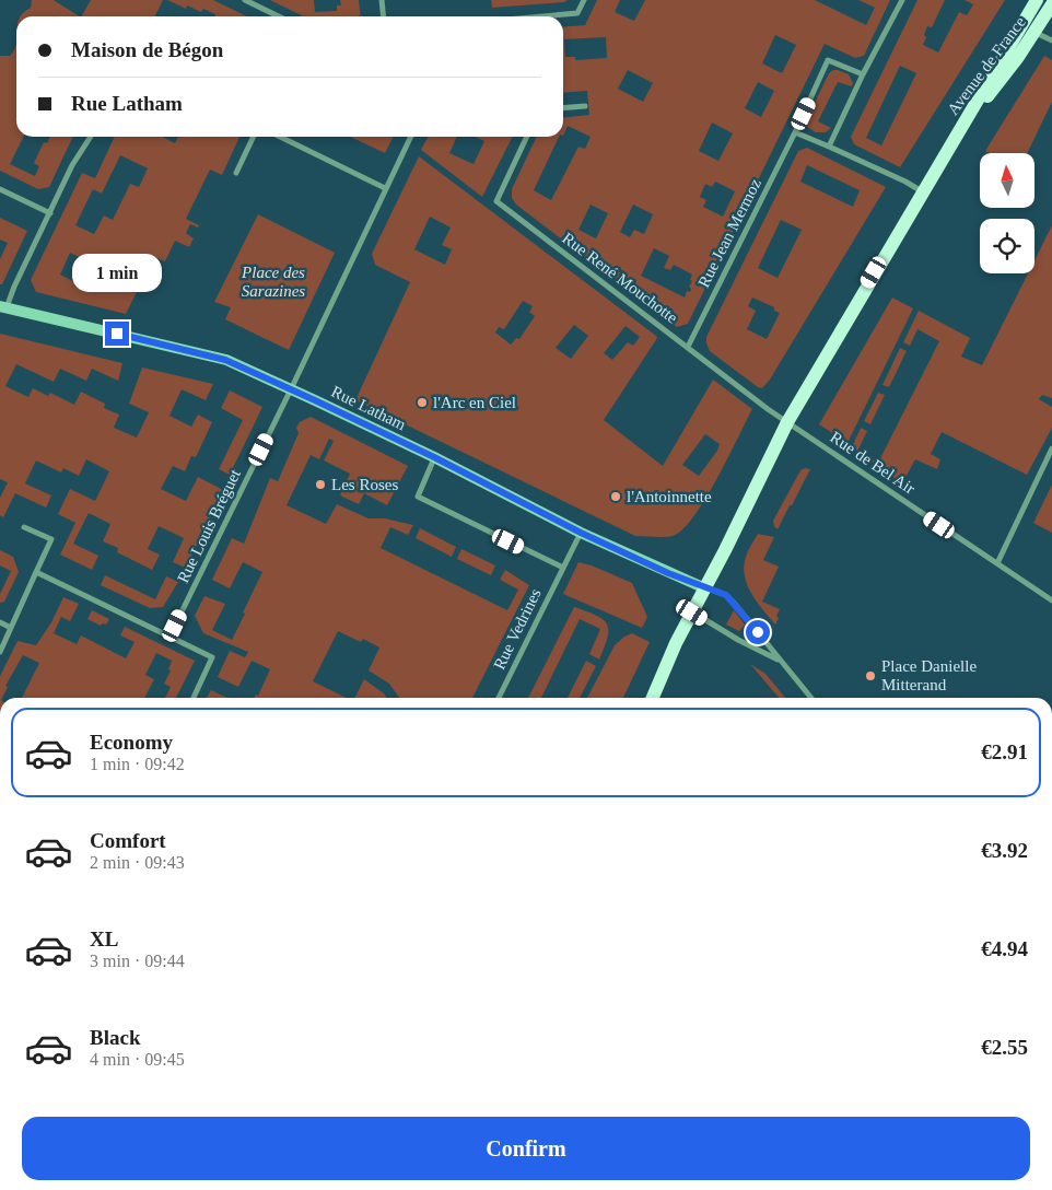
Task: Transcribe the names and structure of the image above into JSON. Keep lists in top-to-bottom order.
{
  "streets": {
    "main road": ["Avenue de France"],
    "street": [
      "Rue Jean Mermoz",
      "Rue René Mouchotte",
      "Rue Latham",
      "Rue de Bel Air",
      "Rue Louis Bréguet",
      "Rue Vedrines"
    ]
  },
  "crossings": [
    ["Rue Jean Mermoz", "Rue René Mouchotte"],
    ["Rue René Mouchotte", "Rue de Bel Air"],
    ["Rue Latham", "Rue Louis Bréguet"],
    ["Rue Latham", "Rue Vedrines"]
  ],
  "parks": ["Place des Sarazines"],
  "places": [
    "l'Arc en Ciel",
    "Les Roses",
    "l'Antoinnette",
    "Place Danielle Mitterand"
  ],
  "north": "top",
  "page": {
    "banner": ["Maison de Bégon", "Rue Latham"],
    "bubble": "1 min",
    "list": [
      {
        "name": "Economy",
        "note": "1 min · 09:42",
        "value": "€2.91"
      },
      {
        "name": "Comfort",
        "note": "2 min · 09:43",
        "value": "€3.92"
      },
      {
        "name": "XL",
        "note": "3 min · 09:44",
        "value": "€4.94"
      },
      {
        "name": "Black",
        "note": "4 min · 09:45",
        "value": "€2.55"
      }
    ],
    "buttons": "Confirm"
  }
}
